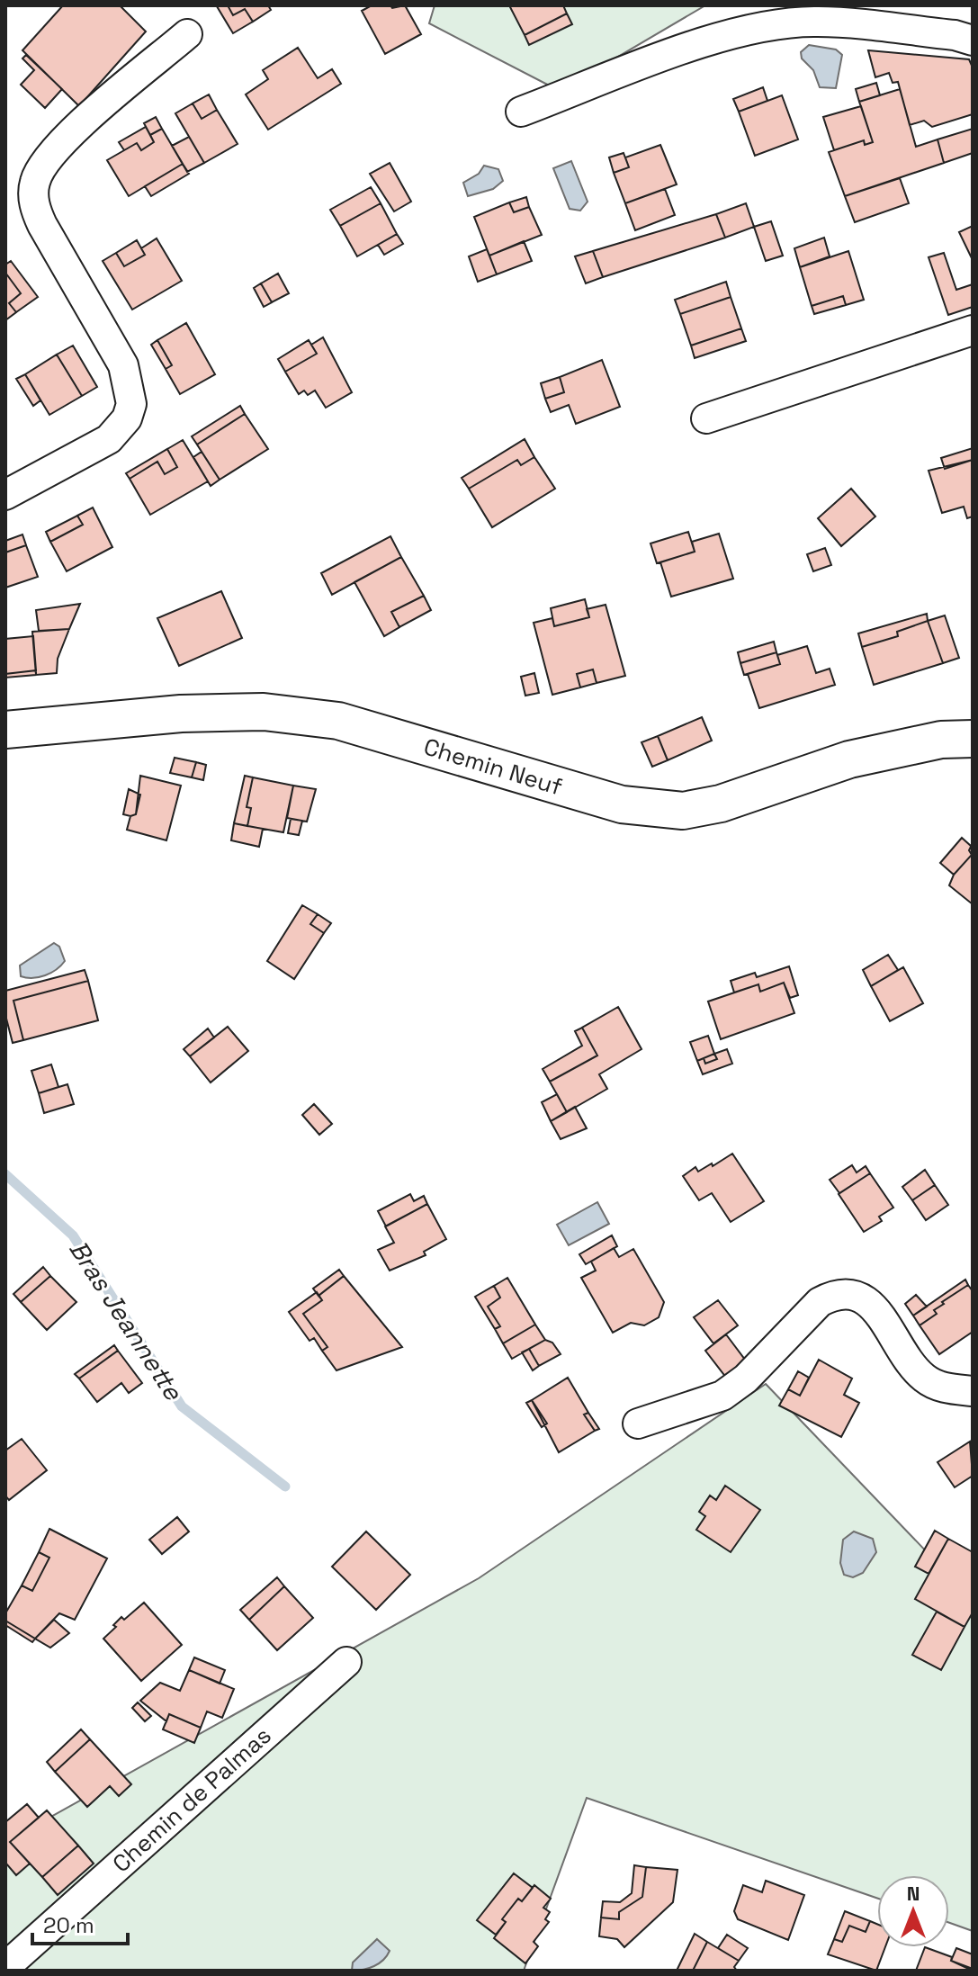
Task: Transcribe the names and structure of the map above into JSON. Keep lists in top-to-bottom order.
{
  "streets": {
    "street": ["Chemin Neuf", "Chemin de Palmas"]
  },
  "water": ["Bras Jeannette"],
  "scale_bar": "20 m",
  "north": "top"
}
